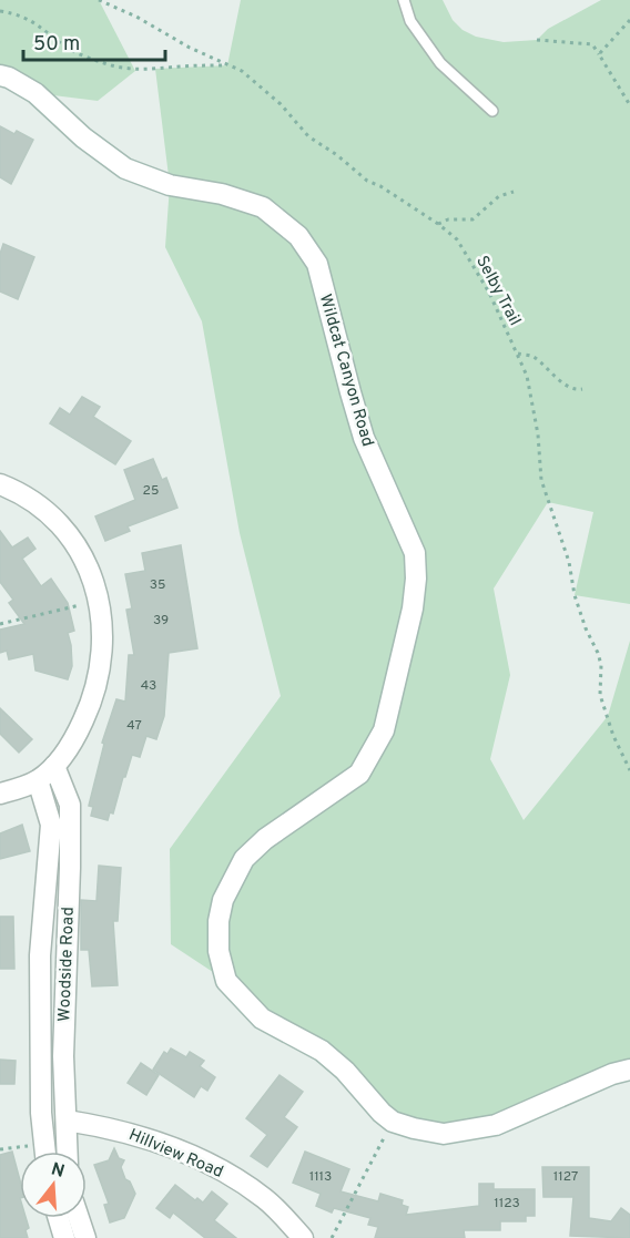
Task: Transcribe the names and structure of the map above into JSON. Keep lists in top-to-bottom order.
{
  "streets": {
    "street": ["Wildcat Canyon Road", "Woodside Road", "Hillview Road"],
    "path": ["Selby Trail"]
  },
  "crossings": [
    ["Woodside Road", "Hillview Road"]
  ],
  "house_numbers": [
    "25",
    "35",
    "39",
    "43",
    "47",
    "1113",
    "1127",
    "1123"
  ],
  "scale_bar": "50 m",
  "north": "top"
}
